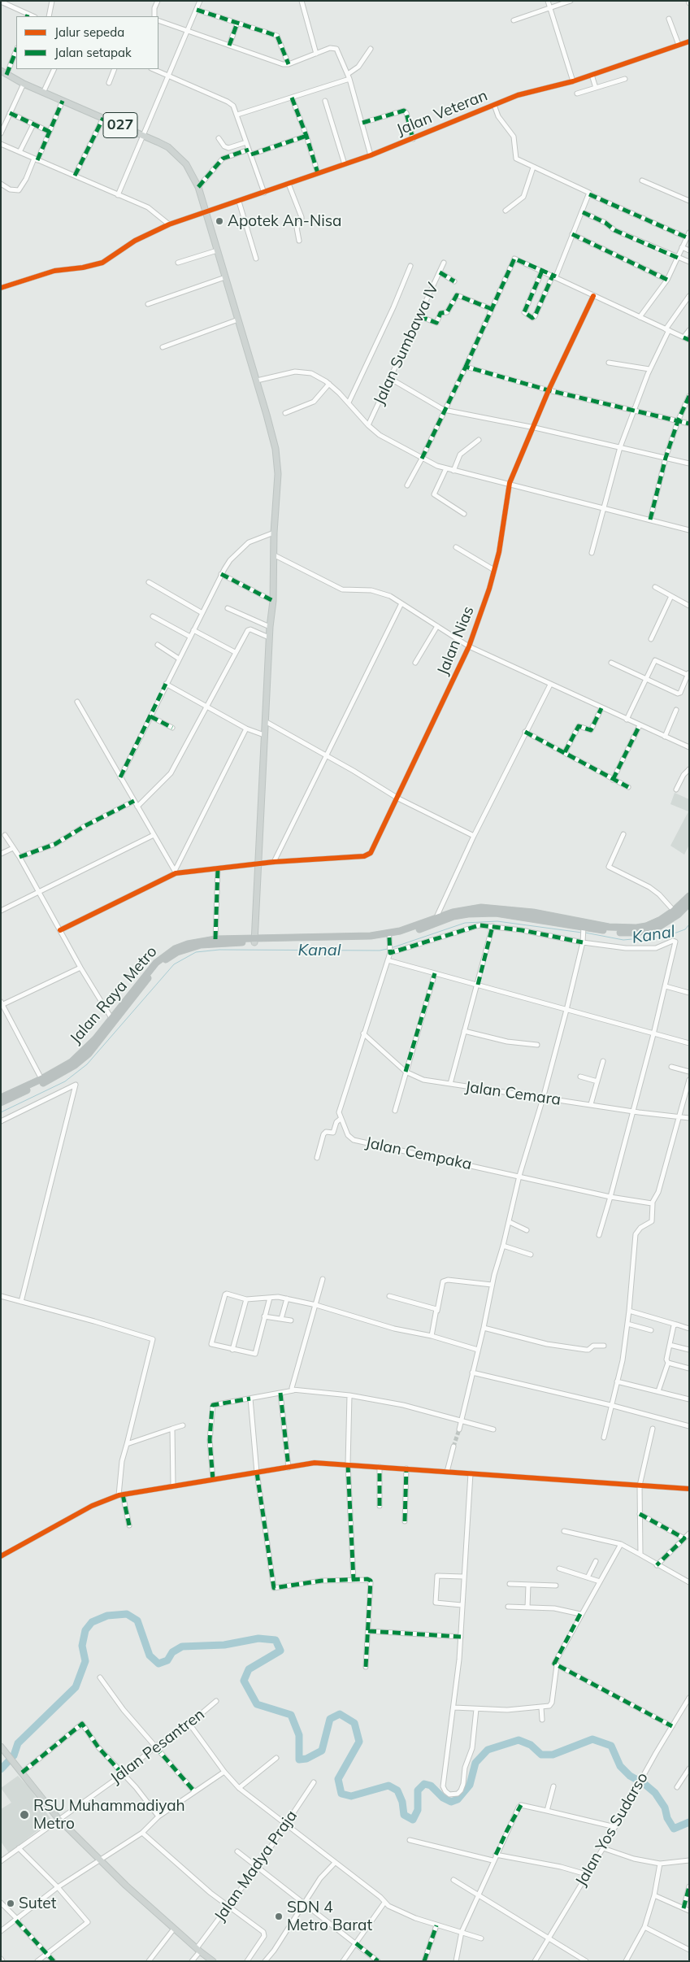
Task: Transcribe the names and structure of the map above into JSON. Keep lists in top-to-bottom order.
{
  "streets": {
    "highway": ["Jalan Raya Metro"],
    "main road": ["027"],
    "street": [
      "Jalan Veteran",
      "Jalan Sumbawa IV",
      "Jalan Nias",
      "Jalan Cemara",
      "Jalan Cempaka",
      "Jalan Pesantren",
      "Jalan Yos Sudarso",
      "Jalan Madya Praja"
    ]
  },
  "crossings": [
    ["Jalan Veteran", "027"]
  ],
  "water": ["Kanal"],
  "places": [
    "Apotek An-Nisa",
    "RSU Muhammadiyah Metro",
    "Sutet",
    "SDN 4 Metro Barat"
  ],
  "legend": ["Jalur sepeda", "Jalan setapak"]
}
